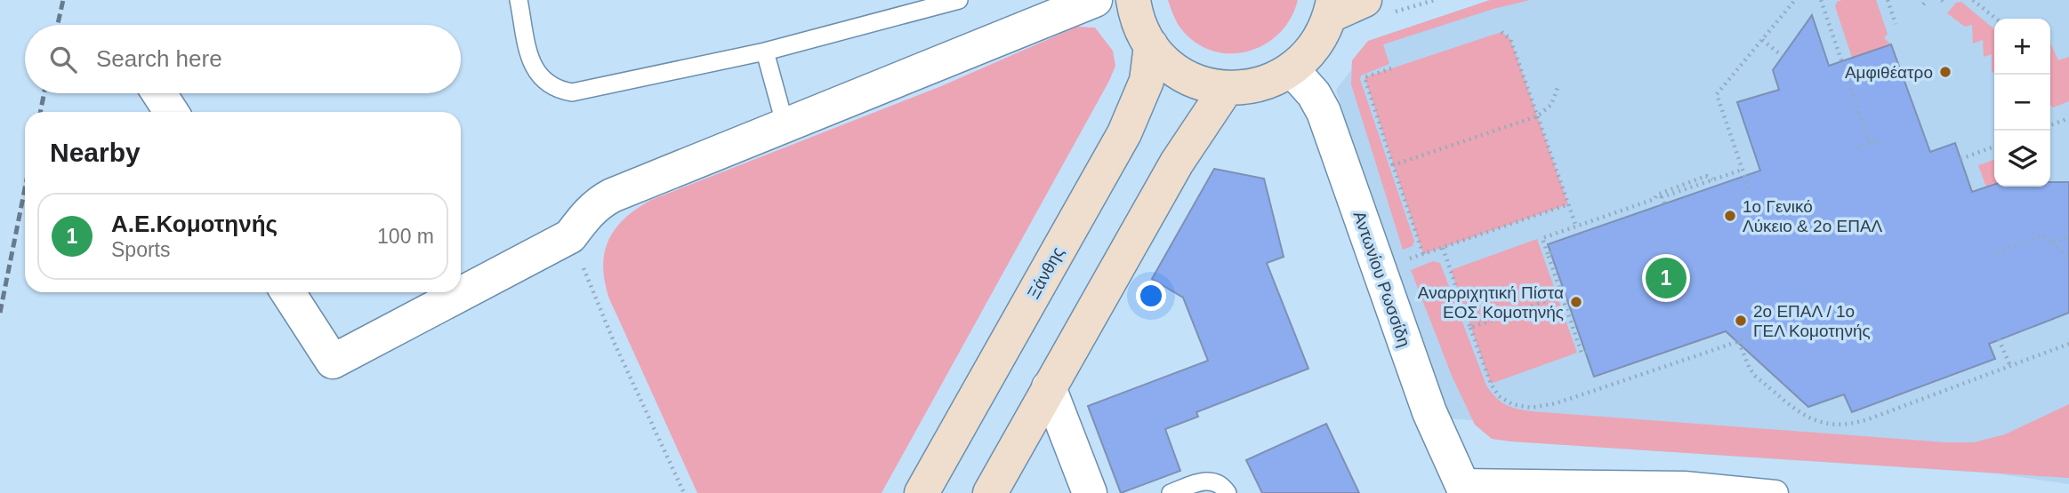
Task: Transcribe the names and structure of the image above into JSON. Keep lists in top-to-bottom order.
{
  "streets": {
    "main road": ["Ξάνθης"],
    "street": ["Αντωνίου Ρωσσίδη"]
  },
  "places": [
    "Αμφιθέατρο",
    "1ο Γενικό Λύκειο & 2ο ΕΠΑΛ",
    "Αναρριχητική Πίστα ΕΟΣ Κομοτηνής",
    "2ο ΕΠΑΛ / 1ο ΓΕΛ Κομοτηνής"
  ],
  "page": {
    "map_buttons": ["+", "−"],
    "search": "Search here",
    "heading": "Nearby",
    "list": [
      {
        "mark": "1",
        "name": "Α.Ε.Κομοτηνής",
        "note": "Sports",
        "value": "100 m"
      }
    ],
    "pins": "1"
  }
}
